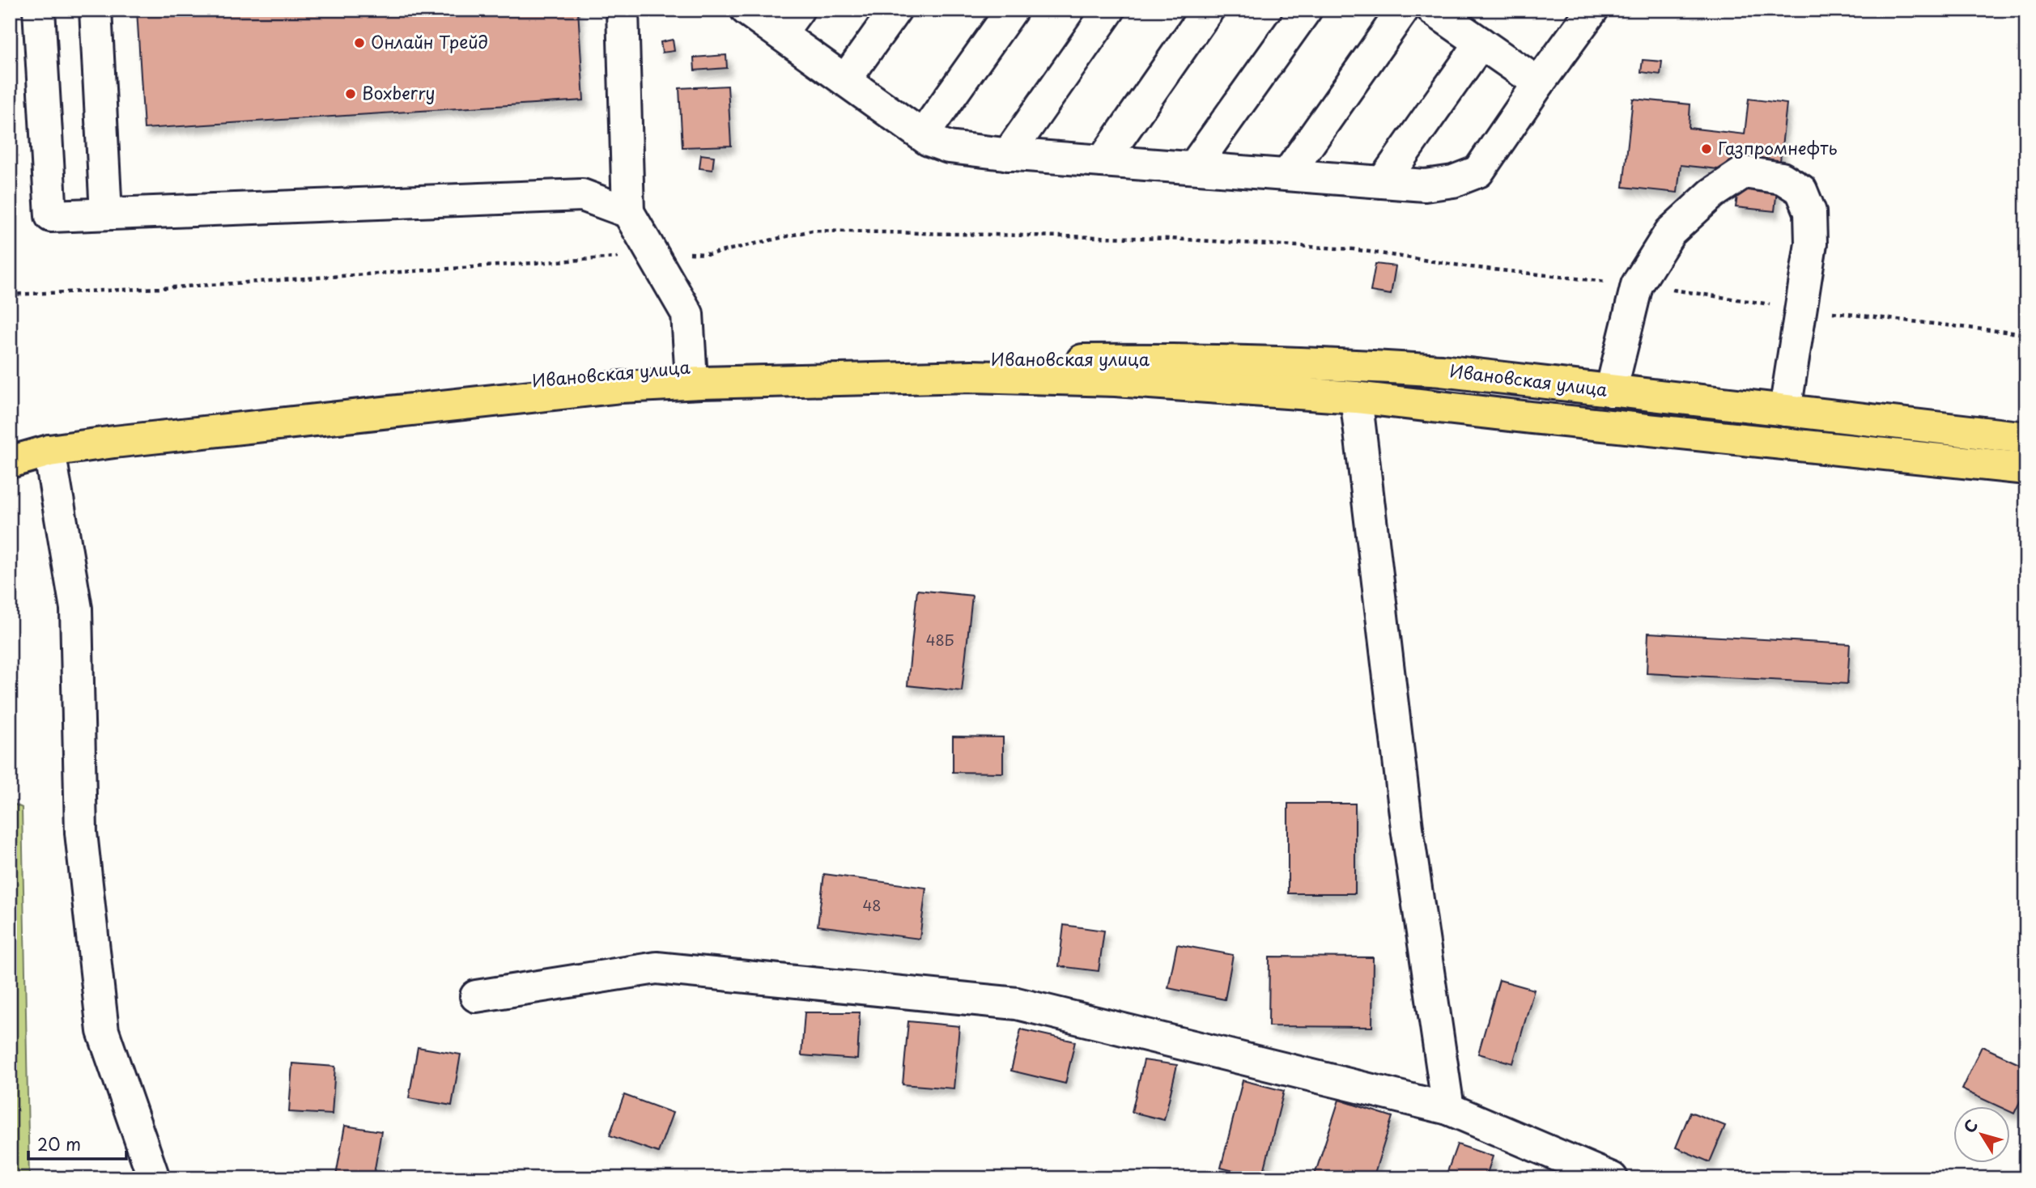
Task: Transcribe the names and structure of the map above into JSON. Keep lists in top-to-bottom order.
{
  "streets": {
    "main road": ["Ивановская улица"]
  },
  "places": ["Онлайн Трейд", "Boxberry", "Газпромнефть"],
  "house_numbers": ["48Б", "48"],
  "scale_bar": "20 m",
  "north": "top left"
}
